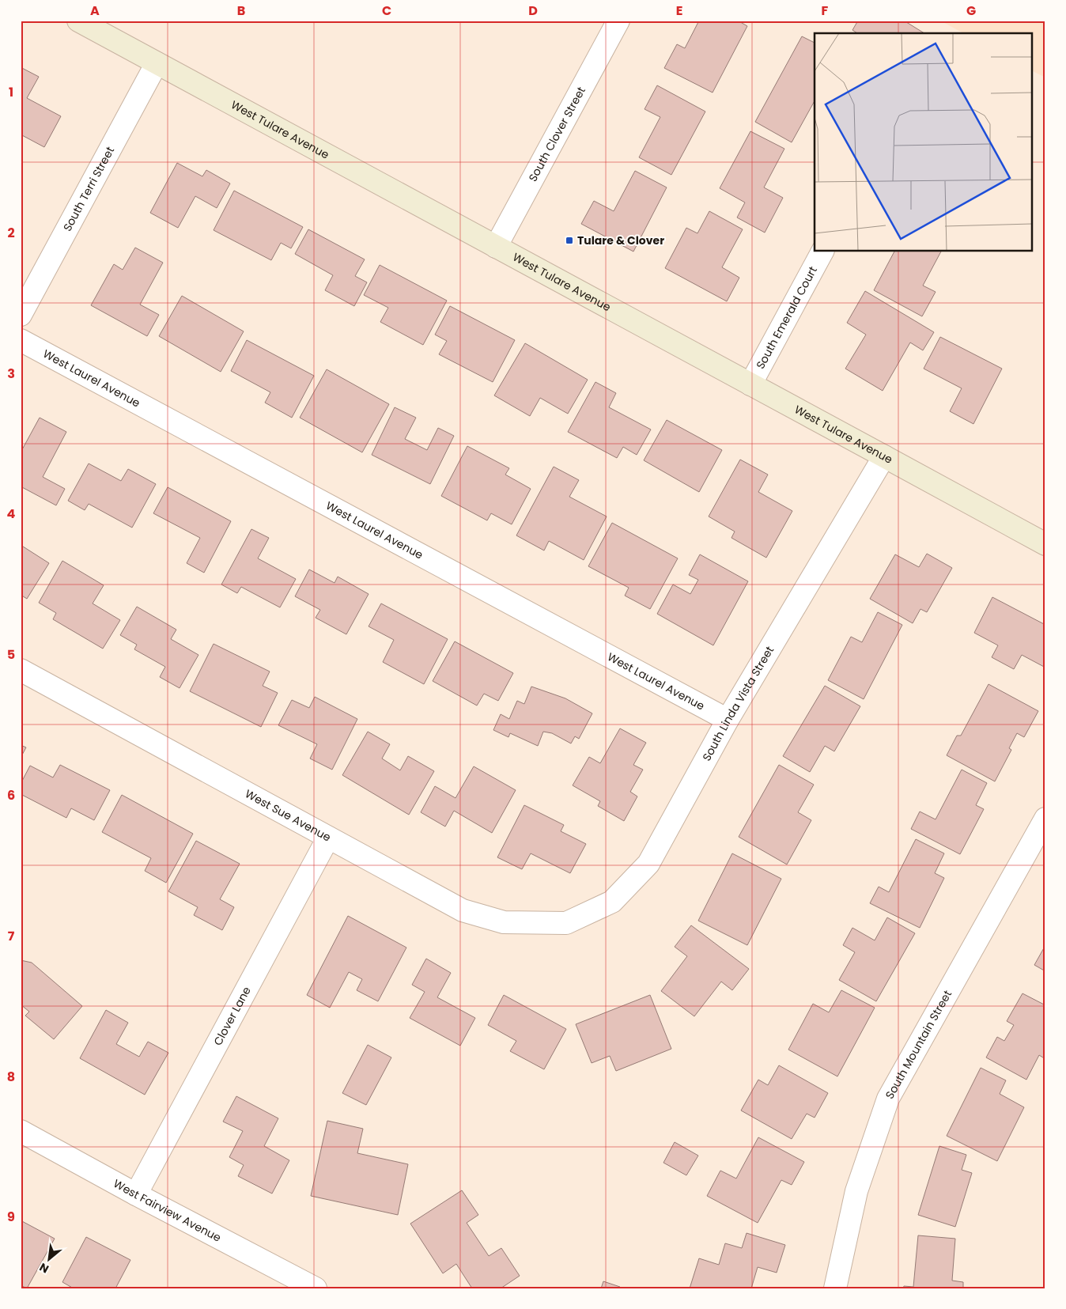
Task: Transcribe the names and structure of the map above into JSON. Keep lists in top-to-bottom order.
{
  "streets": {
    "street": [
      "West Tulare Avenue",
      "South Clover Street",
      "South Terri Street",
      "South Emerald Court",
      "West Laurel Avenue",
      "South Linda Vista Street",
      "West Sue Avenue",
      "Clover Lane",
      "South Mountain Street",
      "West Fairview Avenue"
    ]
  },
  "crossings": [
    ["West Tulare Avenue", "South Clover Street"],
    ["West Tulare Avenue", "South Terri Street"],
    ["West Tulare Avenue", "South Emerald Court"],
    ["West Tulare Avenue", "South Linda Vista Street"],
    ["West Laurel Avenue", "South Linda Vista Street"],
    ["South Linda Vista Street", "West Sue Avenue"],
    ["West Sue Avenue", "Clover Lane"],
    ["Clover Lane", "West Fairview Avenue"]
  ],
  "places": {
    "transit": ["Tulare & Clover"]
  },
  "north": "bottom left",
  "grid": {
    "columns": [
      "A",
      "B",
      "C",
      "D",
      "E",
      "F",
      "G"
    ],
    "rows": [
      "1",
      "2",
      "3",
      "4",
      "5",
      "6",
      "7",
      "8",
      "9"
    ]
  }
}
